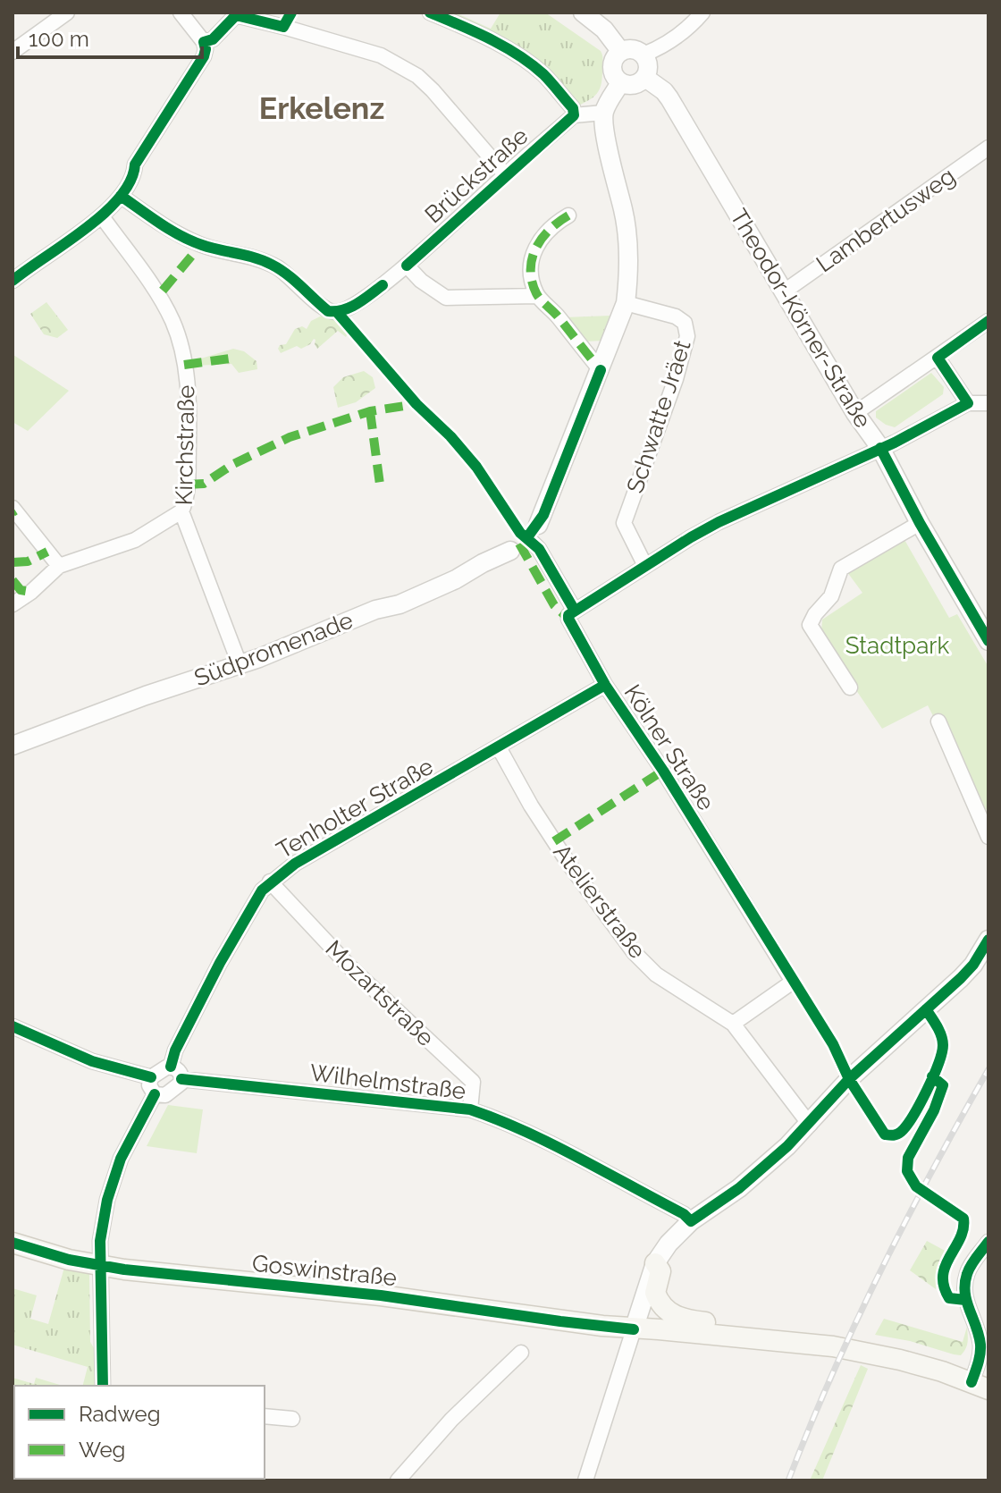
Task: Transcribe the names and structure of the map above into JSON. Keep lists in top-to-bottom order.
{
  "streets": {
    "main road": ["Goswinstraße"],
    "street": [
      "Brückstraße",
      "Lambertusweg",
      "Theodor-Körner-Straße",
      "Schwatte Jräet",
      "Kirchstraße",
      "Südpromenade",
      "Kölner Straße",
      "Tenholter Straße",
      "Atelierstraße",
      "Mozartstraße",
      "Wilhelmstraße"
    ]
  },
  "crossings": [
    ["Lambertusweg", "Theodor-Körner-Straße"],
    ["Kirchstraße", "Südpromenade"],
    ["Südpromenade", "Kölner Straße"],
    ["Kölner Straße", "Tenholter Straße"],
    ["Kölner Straße", "Atelierstraße"],
    ["Tenholter Straße", "Atelierstraße"],
    ["Tenholter Straße", "Mozartstraße"],
    ["Tenholter Straße", "Wilhelmstraße"],
    ["Mozartstraße", "Wilhelmstraße"]
  ],
  "districts": ["Erkelenz"],
  "parks": ["Stadtpark"],
  "legend": ["Radweg", "Weg"],
  "scale_bar": "100 m"
}
